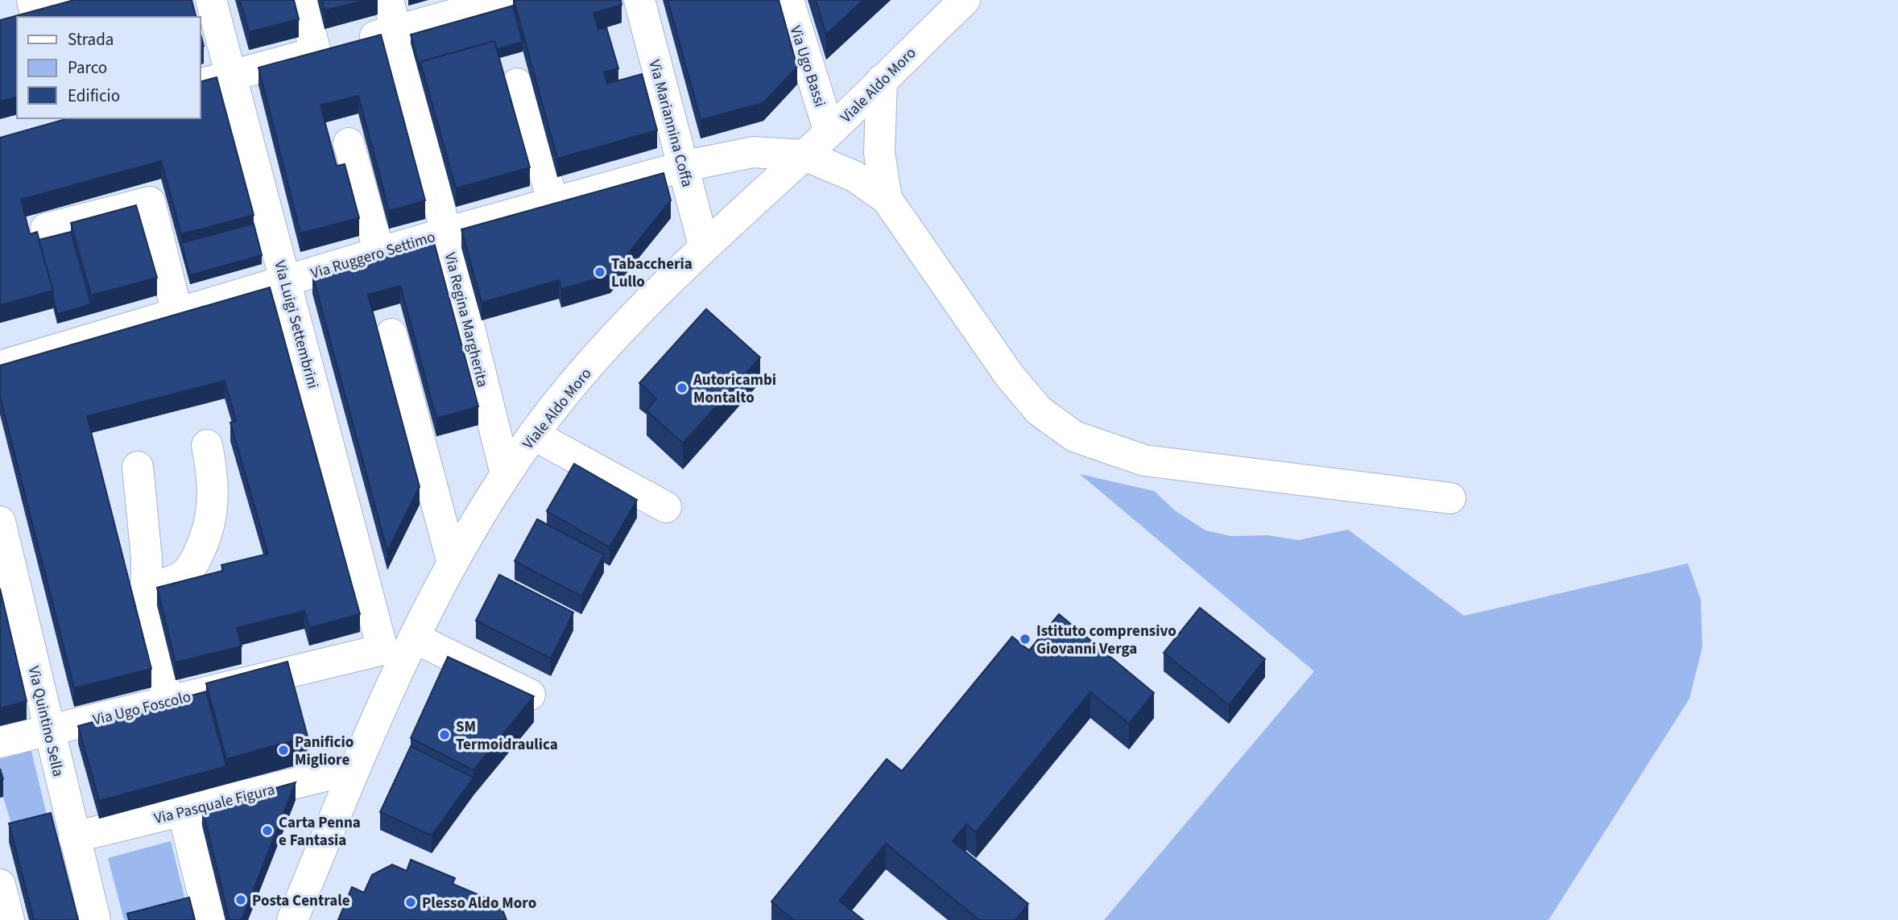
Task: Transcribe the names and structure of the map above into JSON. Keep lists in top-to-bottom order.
{
  "streets": {
    "street": [
      "Via Ugo Bassi",
      "Viale Aldo Moro",
      "Via Mariannina Coffa",
      "Via Ruggero Settimo",
      "Via Regina Margherita",
      "Via Luigi Settembrini",
      "Via Ugo Foscolo",
      "Via Quintino Sella",
      "Via Pasquale Figura"
    ]
  },
  "crossings": [
    ["Via Ugo Bassi", "Viale Aldo Moro"],
    ["Viale Aldo Moro", "Via Mariannina Coffa"],
    ["Viale Aldo Moro", "Via Ruggero Settimo"],
    ["Viale Aldo Moro", "Via Regina Margherita"],
    ["Viale Aldo Moro", "Via Luigi Settembrini"],
    ["Viale Aldo Moro", "Via Ugo Foscolo"],
    ["Viale Aldo Moro", "Via Pasquale Figura"],
    ["Via Mariannina Coffa", "Via Ruggero Settimo"],
    ["Via Ruggero Settimo", "Via Regina Margherita"],
    ["Via Ruggero Settimo", "Via Luigi Settembrini"],
    ["Via Luigi Settembrini", "Via Ugo Foscolo"],
    ["Via Ugo Foscolo", "Via Quintino Sella"],
    ["Via Quintino Sella", "Via Pasquale Figura"]
  ],
  "places": [
    "Tabaccheria Lullo",
    "Autoricambi Montalto",
    "Istituto comprensivo Giovanni Verga",
    "SM Termoidraulica",
    "Panificio Migliore",
    "Carta Penna e Fantasia",
    "Posta Centrale",
    "Plesso Aldo Moro"
  ],
  "legend": ["Strada", "Parco", "Edificio"]
}
